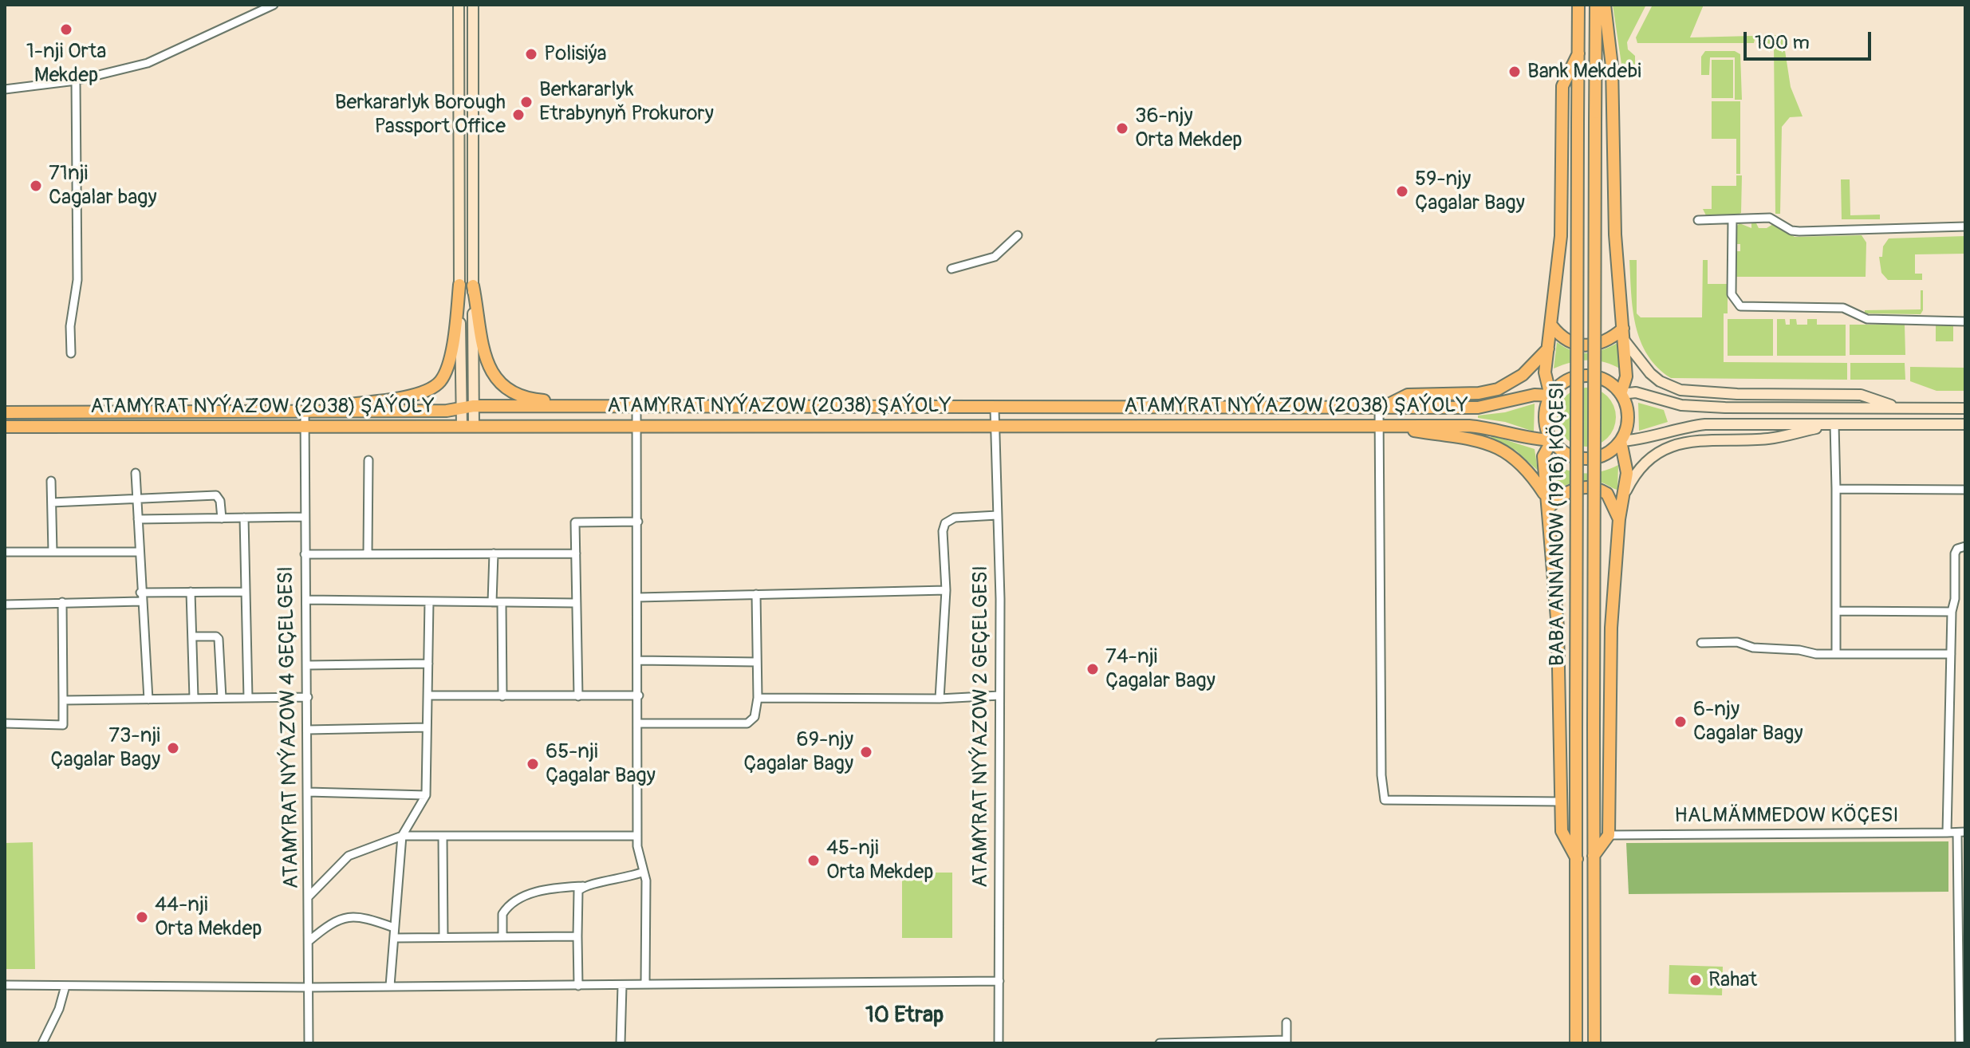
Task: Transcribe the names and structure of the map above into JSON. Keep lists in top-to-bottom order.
{
  "streets": {
    "main road": ["ATAMYRAT NYÝAZOW (2038) ŞAÝOLY", "BABA ANNANOW (1916) KÖÇESI"],
    "street": ["ATAMYRAT NYÝAZOW 2 GEÇELGESI", "ATAMYRAT NYÝAZOW 4 GEÇELGESI", "HALMÄMMEDOW KÖÇESI"]
  },
  "crossings": [
    ["ATAMYRAT NYÝAZOW (2038) ŞAÝOLY", "ATAMYRAT NYÝAZOW 2 GEÇELGESI"],
    ["ATAMYRAT NYÝAZOW (2038) ŞAÝOLY", "ATAMYRAT NYÝAZOW 4 GEÇELGESI"]
  ],
  "districts": ["10 Etrap"],
  "places": [
    "1-nji Orta Mekdep",
    "Polisiýa",
    "Bank Mekdebi",
    "Berkararlyk Etrabynyň Prokurory",
    "Berkararlyk Borough Passport Office",
    "36-njy Orta Mekdep",
    "71nji Cagalar bagy",
    "59-njy Çagalar Bagy",
    "74-nji Çagalar Bagy",
    "6-njy Cagalar Bagy",
    "73-nji Çagalar Bagy",
    "69-njy Çagalar Bagy",
    "65-nji Çagalar Bagy",
    "45-nji Orta Mekdep",
    "44-nji Orta Mekdep",
    "Rahat"
  ],
  "scale_bar": "100 m"
}
